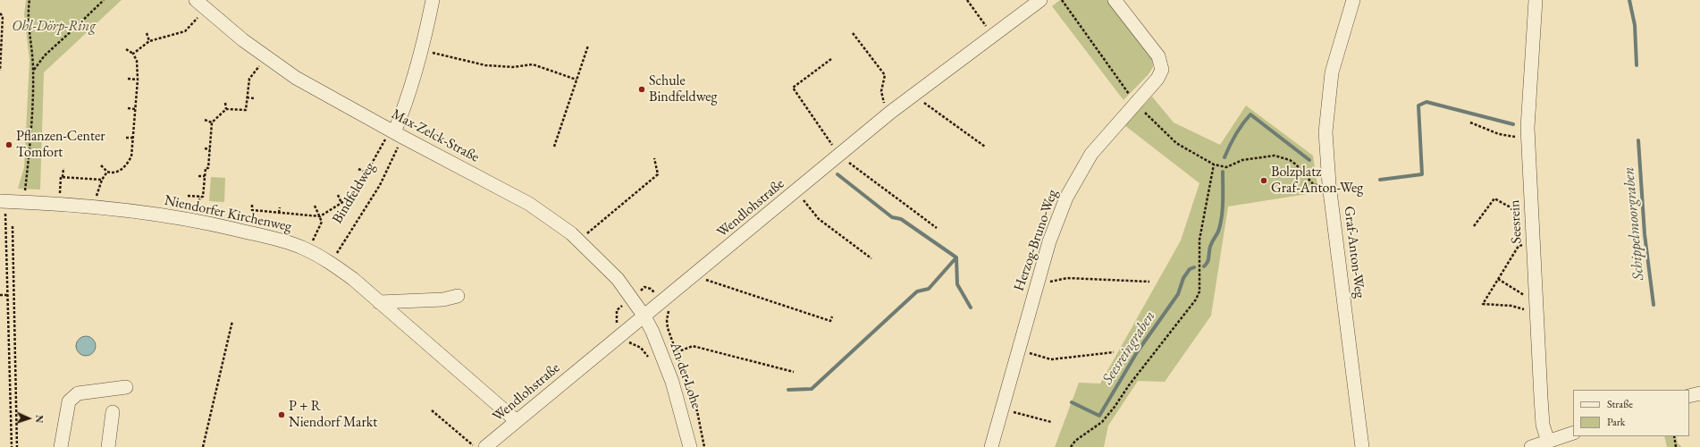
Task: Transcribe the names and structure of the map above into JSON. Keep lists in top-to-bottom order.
{
  "streets": {
    "street": [
      "Max-Zelck-Straße",
      "Wendlohstraße",
      "Niendorfer Kirchenweg",
      "Seesrein",
      "Herzog-Bruno-Weg",
      "Graf-Anton-Weg",
      "An der Lohe"
    ],
    "path": ["Bindfeldweg"]
  },
  "crossings": [
    ["Max-Zelck-Straße", "Bindfeldweg"],
    ["Max-Zelck-Straße", "Wendlohstraße"],
    ["Max-Zelck-Straße", "An der Lohe"],
    ["Bindfeldweg", "Niendorfer Kirchenweg"],
    ["Wendlohstraße", "Niendorfer Kirchenweg"],
    ["Wendlohstraße", "An der Lohe"]
  ],
  "water": ["Schippelmoorgraben", "Seesreingraben"],
  "parks": ["Ohl-Dörp-Ring"],
  "places": [
    "Schule Bindfeldweg",
    "Pflanzen-Center Tomfort",
    "Bolzplatz Graf-Anton-Weg",
    "P + R Niendorf Markt"
  ],
  "legend": ["Straße", "Park"],
  "north": "right"
}
